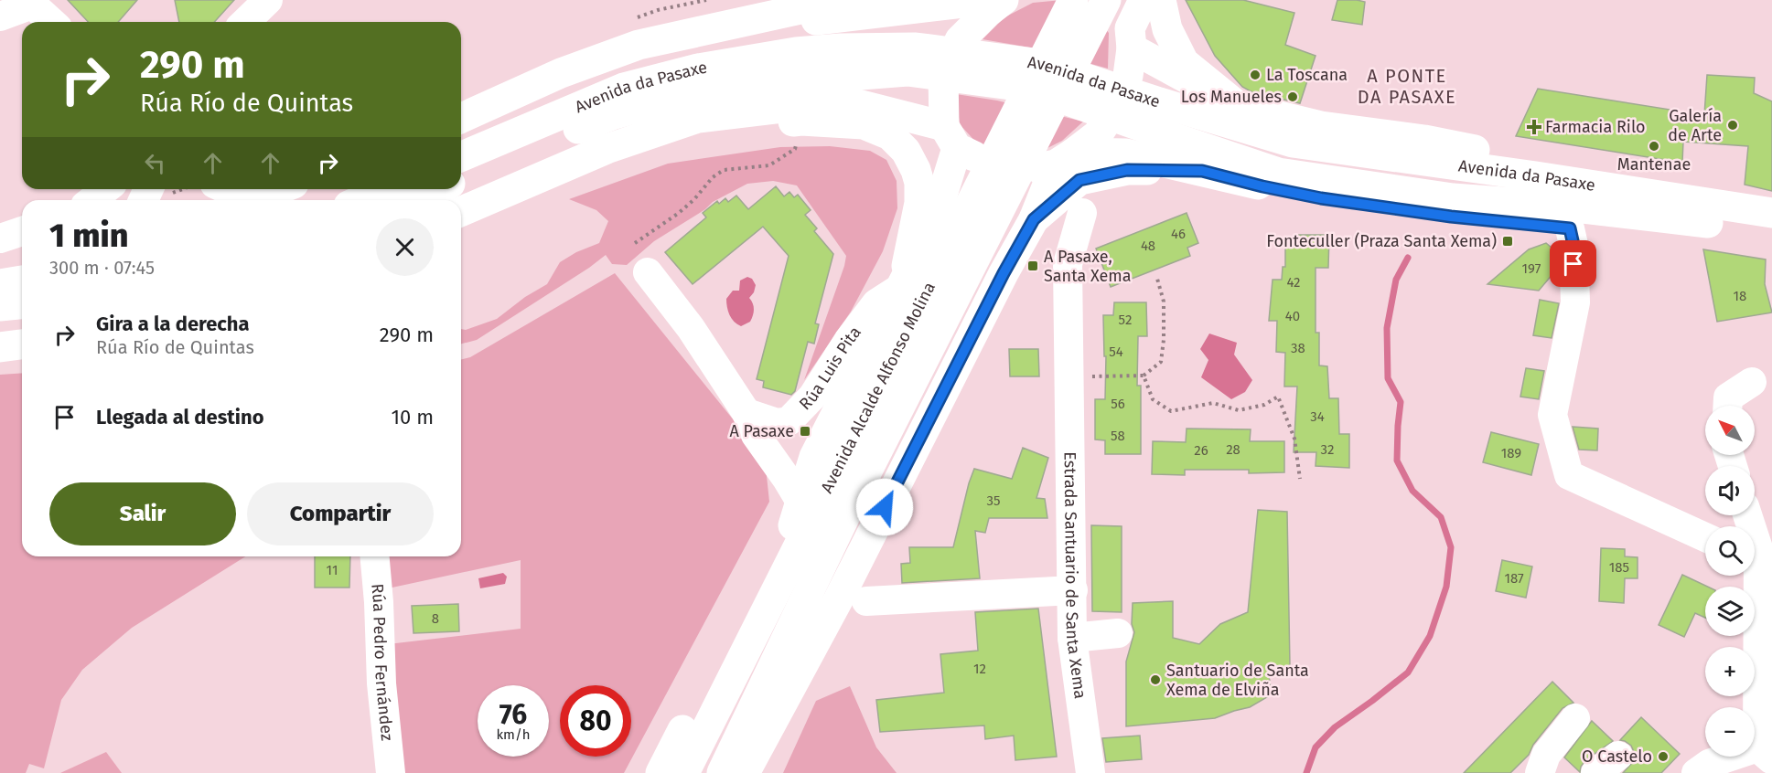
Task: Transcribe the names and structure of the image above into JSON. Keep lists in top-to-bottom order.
{
  "streets": {
    "main road": ["Avenida da Pasaxe", "Avenida Alcalde Alfonso Molina"],
    "street": ["Rúa Luis Pita", "Estrada Santuario de Santa Xema", "Rúa Pedro Fernández"]
  },
  "districts": ["A PONTE DA PASAXE"],
  "places": {
    "other": [
      "La Toscana",
      "Los Manueles",
      "Galería de Arte",
      "Mantenae",
      "Santuario de Santa Xema de Elviña",
      "O Castelo"
    ],
    "health": ["Farmacia Rilo"],
    "transit": ["Fonteculler (Praza Santa Xema)", "A Pasaxe, Santa Xema", "A Pasaxe"]
  },
  "house_numbers": [
    "46",
    "48",
    "197",
    "42",
    "18",
    "40",
    "52",
    "38",
    "54",
    "56",
    "34",
    "58",
    "28",
    "32",
    "26",
    "189",
    "35",
    "185",
    "11",
    "187",
    "8",
    "12"
  ],
  "north": "top left",
  "page": {
    "turn": ["290 m", "Rúa Río de Quintas"],
    "heading": ["1 min", "300 m · 07:45"],
    "list": [
      {
        "name": "Gira a la derecha",
        "note": "Rúa Río de Quintas",
        "value": "290 m"
      },
      {
        "name": "Llegada al destino",
        "value": "10 m"
      }
    ],
    "map_buttons": ["+", "−"],
    "buttons": ["Salir", "Compartir"],
    "speed": "76 km/h",
    "limit": "80"
  }
}
